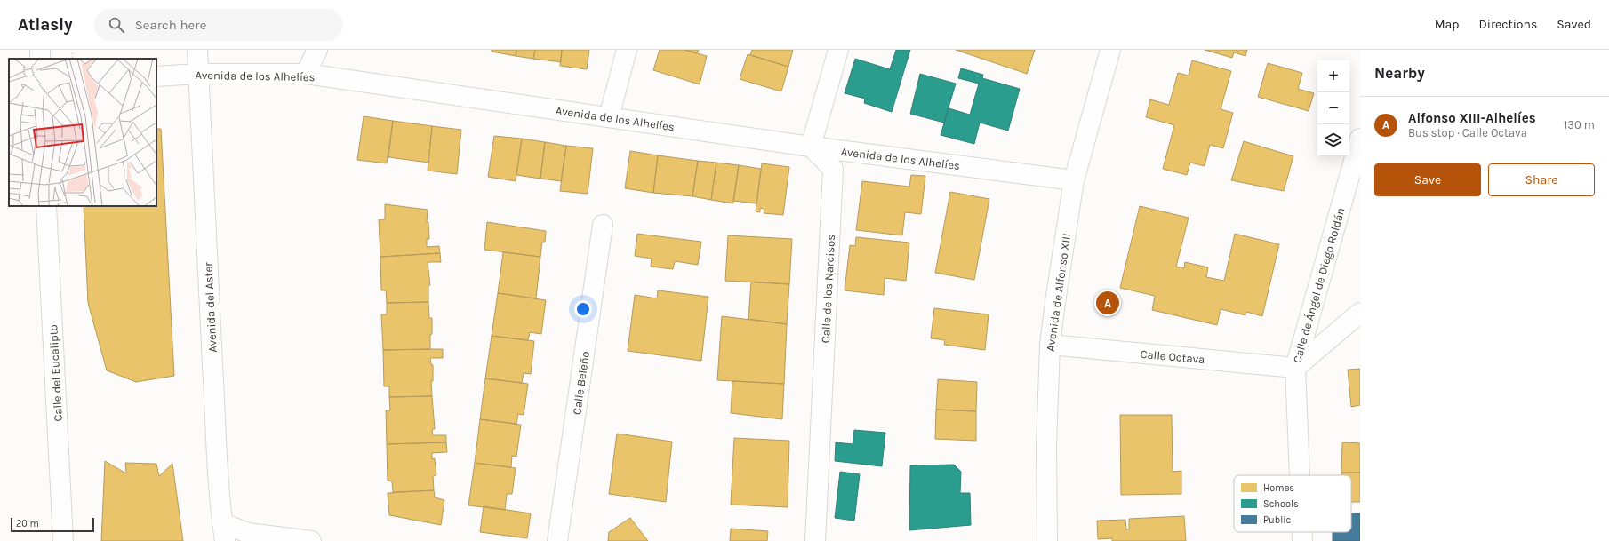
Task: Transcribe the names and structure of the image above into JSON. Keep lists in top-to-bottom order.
{
  "streets": {
    "street": [
      "Avenida de los Alhelíes",
      "Calle de Ángel de Diego Roldán",
      "Calle de los Narcisos",
      "Avenida de Alfonso XIII",
      "Avenida del Aster",
      "Calle Octava",
      "Calle del Eucalipto",
      "Calle Beleño"
    ]
  },
  "crossings": [
    ["Avenida de los Alhelíes", "Calle de los Narcisos"],
    ["Avenida de los Alhelíes", "Avenida de Alfonso XIII"],
    ["Avenida de los Alhelíes", "Avenida del Aster"],
    ["Calle de Ángel de Diego Roldán", "Calle Octava"],
    ["Avenida de Alfonso XIII", "Calle Octava"]
  ],
  "legend": ["Homes", "Schools", "Public"],
  "scale_bar": "20 m",
  "page": {
    "header": "Atlasly",
    "search": "Search here",
    "nav": ["Map", "Directions", "Saved"],
    "heading": "Nearby",
    "map_buttons": ["+", "−"],
    "list": [
      {
        "mark": "A",
        "name": "Alfonso XIII-Alhelíes",
        "note": "Bus stop · Calle Octava",
        "value": "130 m"
      }
    ],
    "buttons": ["Save", "Share"],
    "pins": "A",
    "scale": "20 m"
  }
}
